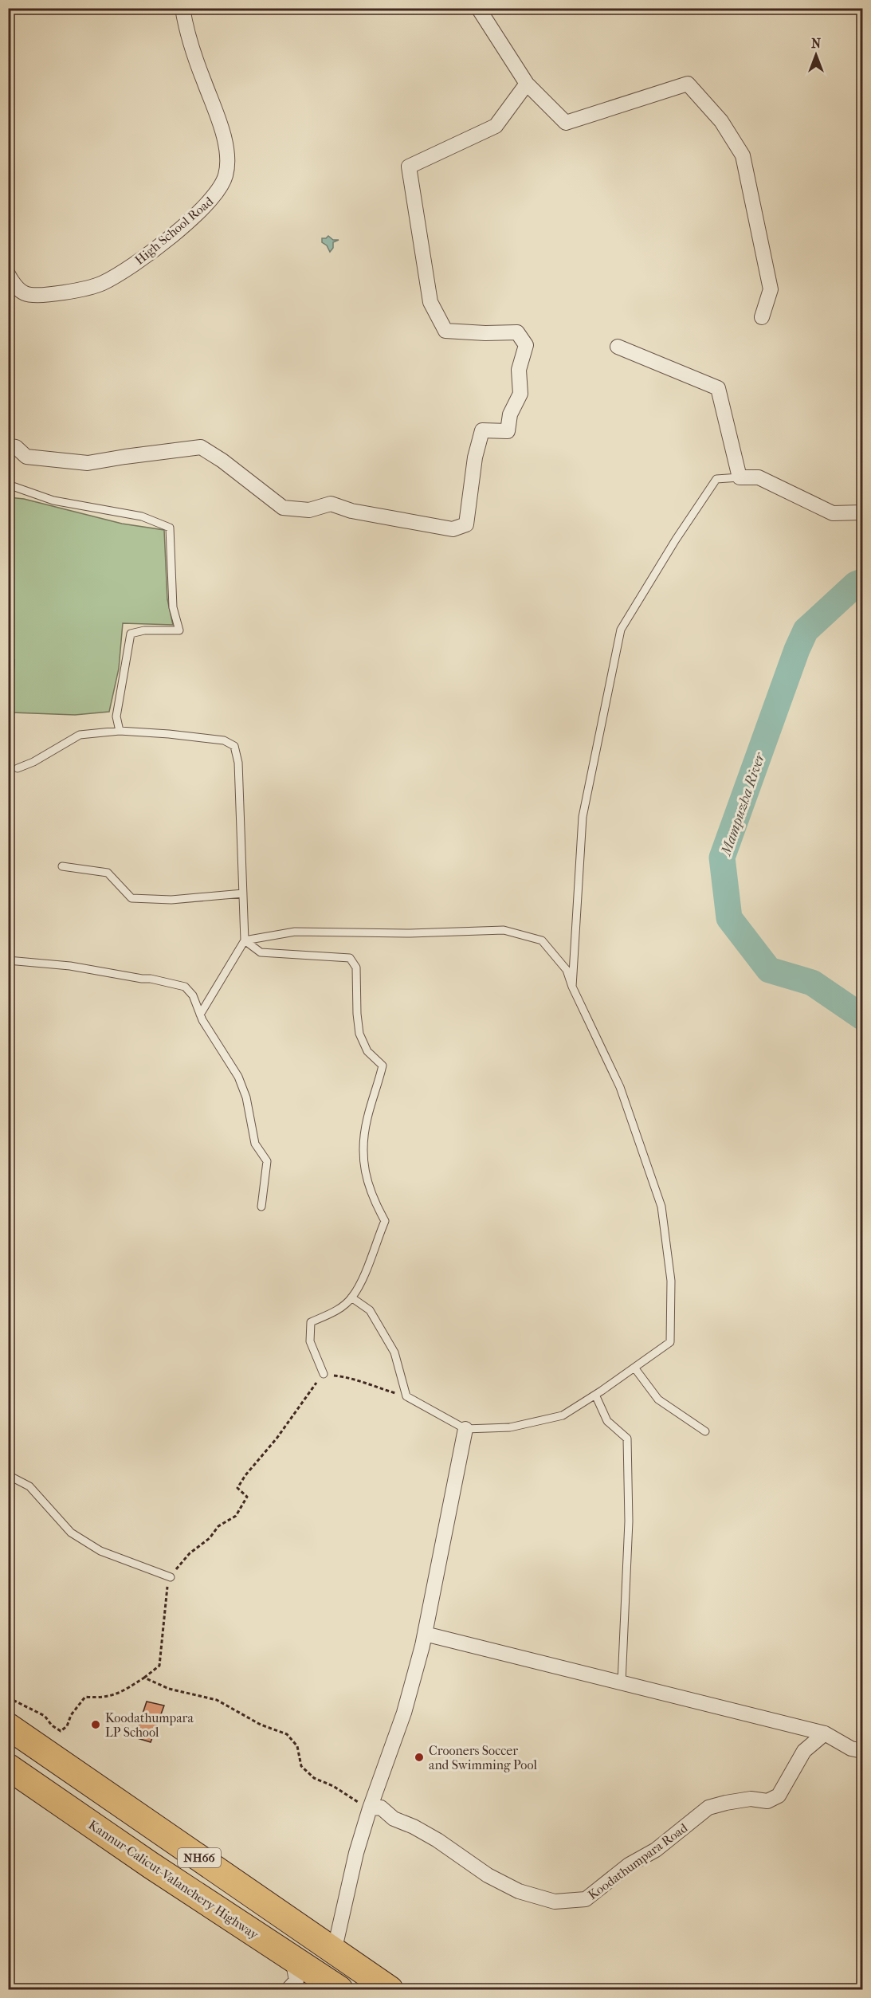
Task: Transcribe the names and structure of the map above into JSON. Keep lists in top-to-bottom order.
{
  "streets": {
    "highway": ["NH66", "Kannur-Calicut-Valanchery Highway"],
    "street": ["High School Road", "Koodathumpara Road"]
  },
  "water": ["Mampuzha River"],
  "places": ["Koodathumpara LP School", "Crooners Soccer and Swimming Pool"],
  "north": "top"
}
